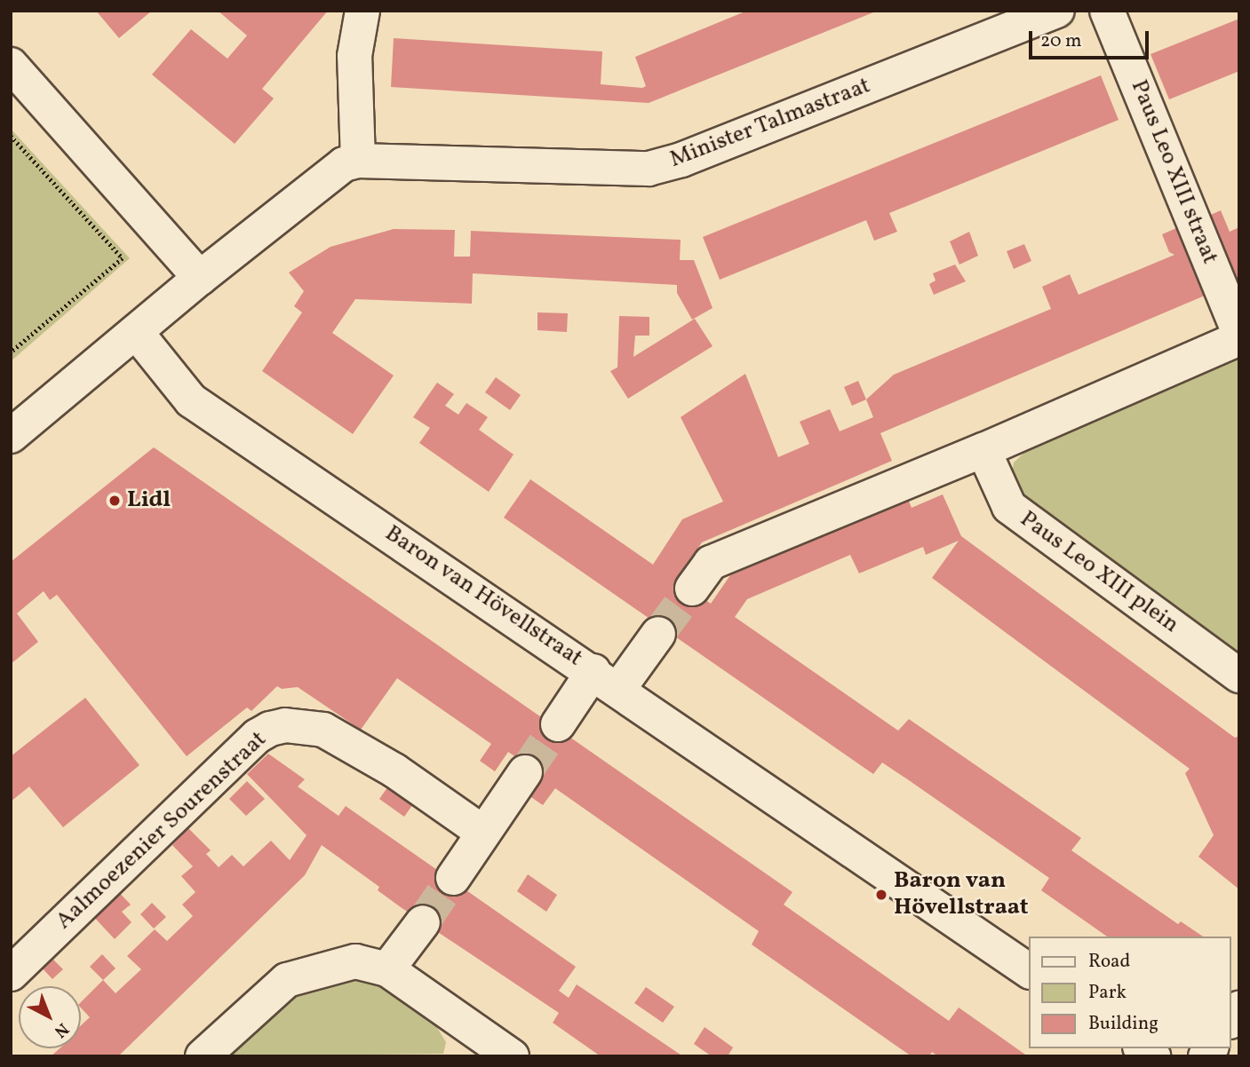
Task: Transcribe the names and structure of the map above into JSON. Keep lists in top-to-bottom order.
{
  "streets": {
    "street": [
      "Minister Talmastraat",
      "Paus Leo XIII straat",
      "Paus Leo XIII plein",
      "Baron van Hövellstraat",
      "Aalmoezenier Sourenstraat"
    ]
  },
  "places": ["Lidl", "Baron van Hövellstraat"],
  "legend": ["Road", "Park", "Building"],
  "scale_bar": "20 m",
  "north": "bottom right"
}
